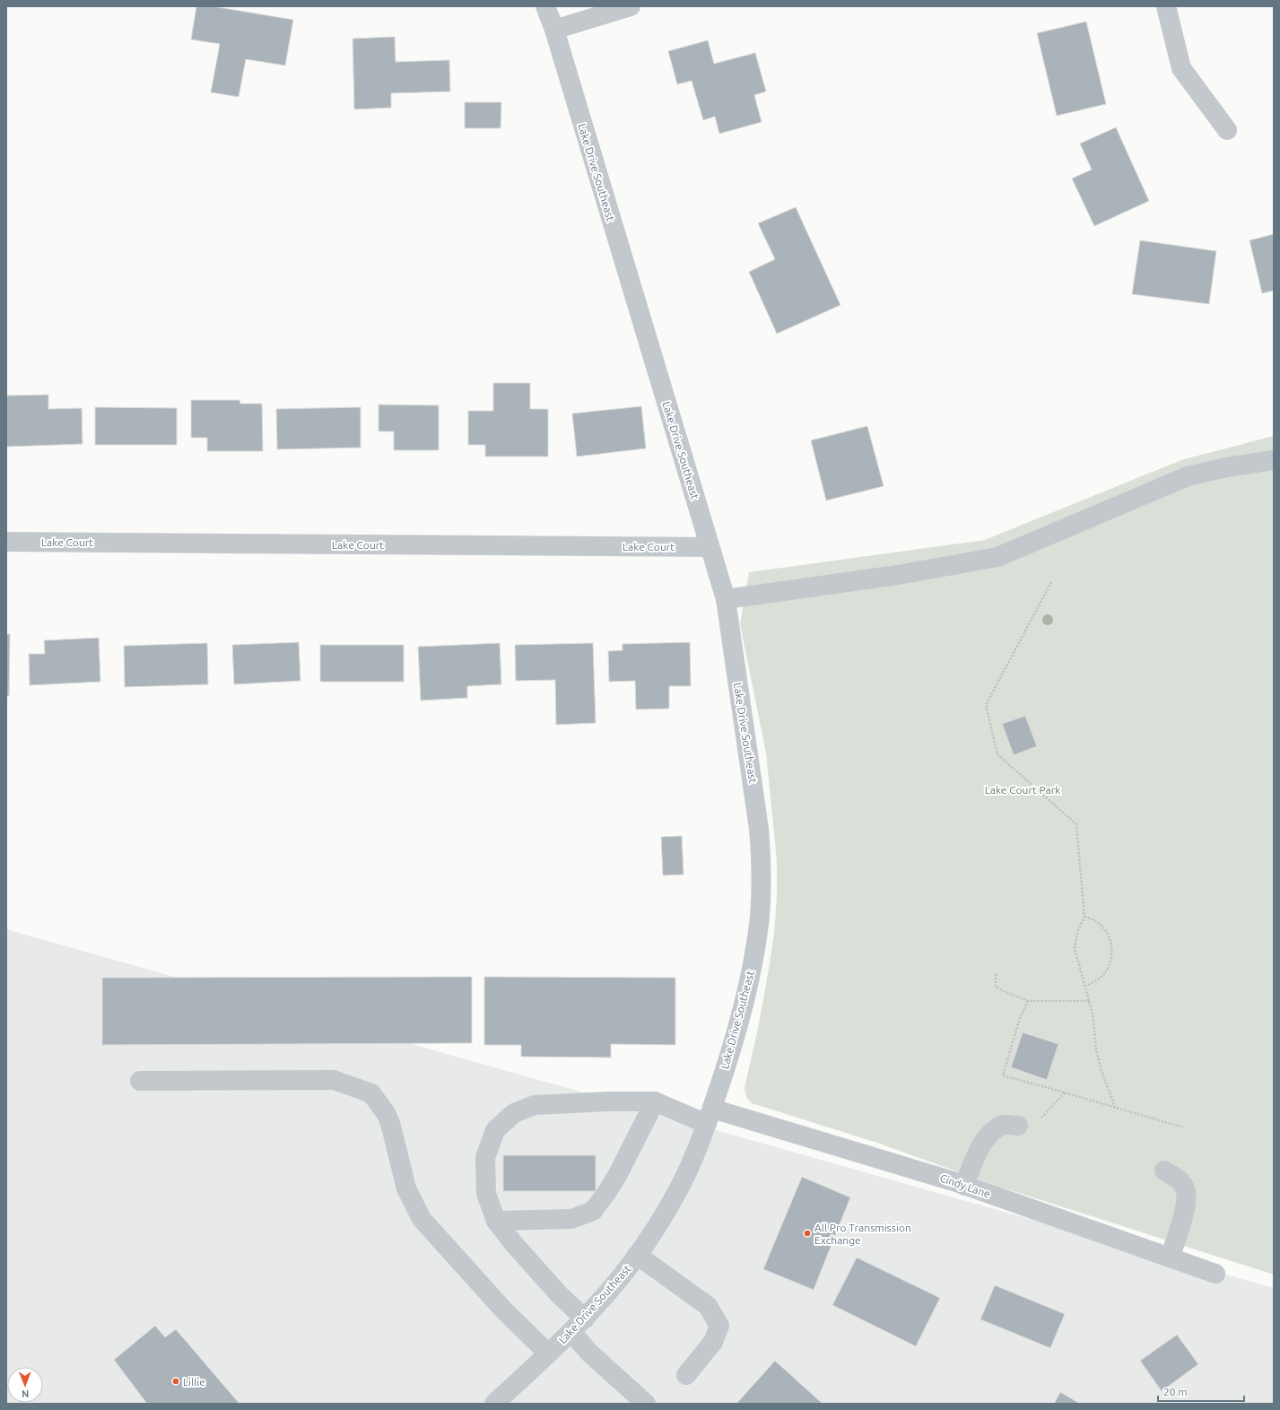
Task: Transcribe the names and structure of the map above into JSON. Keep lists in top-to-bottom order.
{
  "streets": {
    "street": ["Lake Drive Southeast", "Lake Court", "Cindy Lane"]
  },
  "crossings": [
    ["Lake Drive Southeast", "Lake Court"],
    ["Lake Drive Southeast", "Cindy Lane"]
  ],
  "parks": ["Lake Court Park"],
  "places": ["All Pro Transmission Exchange", "Lillie"],
  "scale_bar": "20 m",
  "north": "bottom"
}
